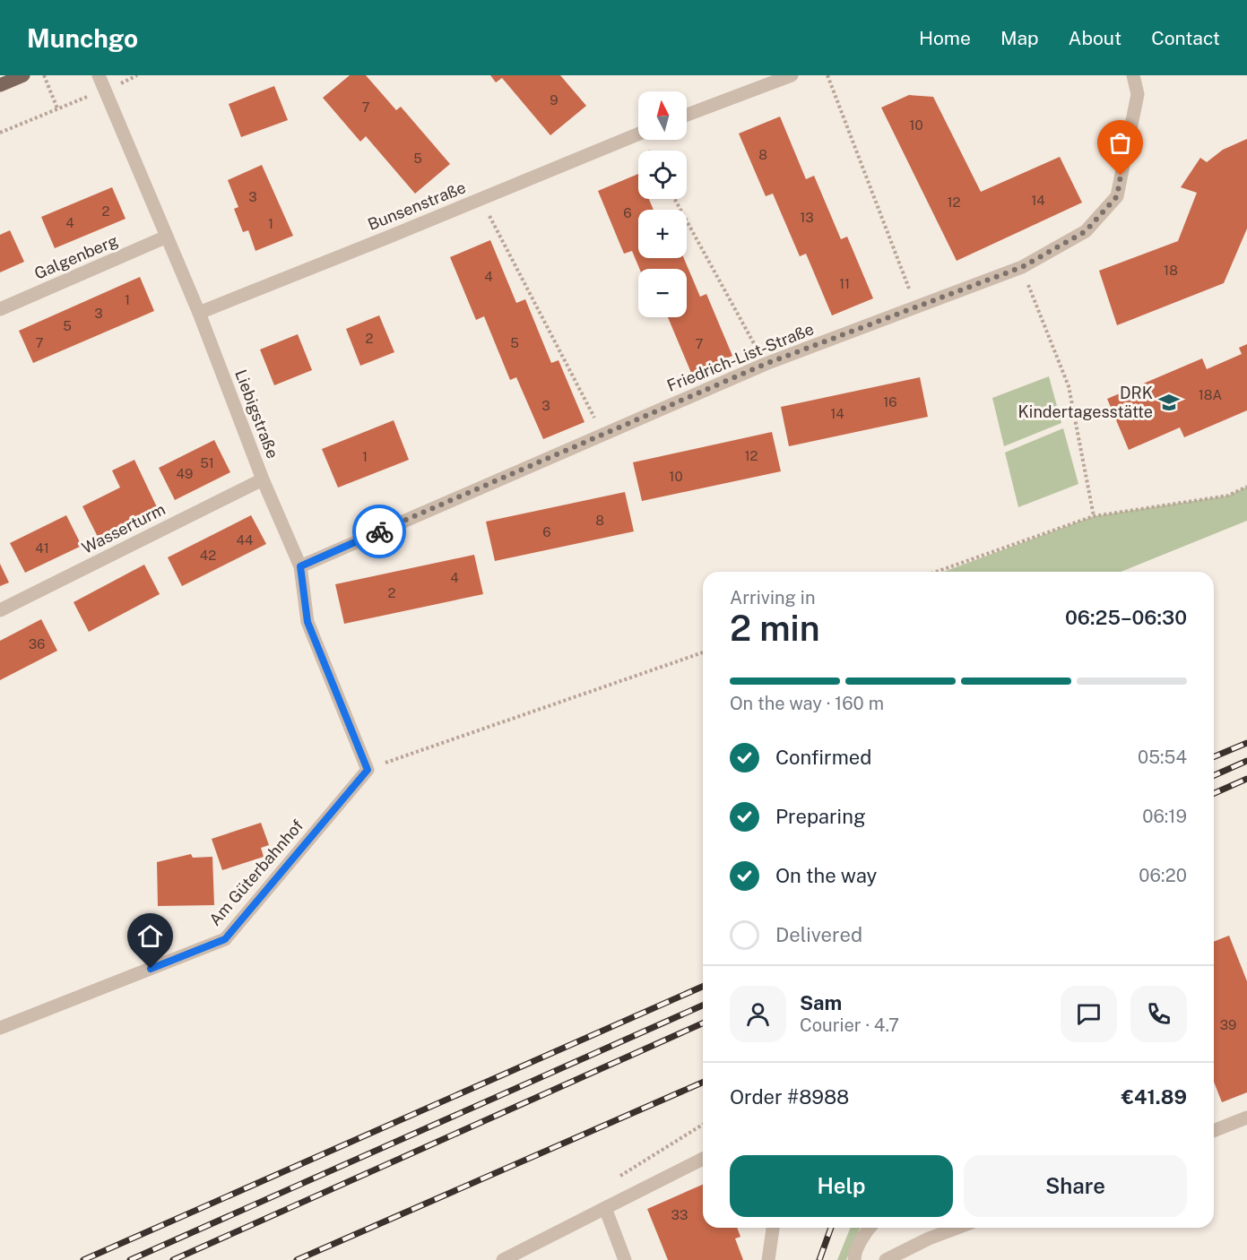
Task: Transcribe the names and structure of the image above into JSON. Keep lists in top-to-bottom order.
{
  "streets": {
    "street": [
      "Bunsenstraße",
      "Galgenberg",
      "Friedrich-List-Straße",
      "Liebigstraße",
      "Wasserturm",
      "Am Güterbahnhof"
    ]
  },
  "crossings": [
    ["Bunsenstraße", "Liebigstraße"],
    ["Galgenberg", "Liebigstraße"],
    ["Friedrich-List-Straße", "Liebigstraße"],
    ["Liebigstraße", "Wasserturm"],
    ["Liebigstraße", "Am Güterbahnhof"]
  ],
  "places": {
    "school or university": ["DRK Kindertagesstätte"]
  },
  "house_numbers": [
    "9",
    "7",
    "10",
    "8",
    "5",
    "3",
    "14",
    "12",
    "2",
    "6",
    "13",
    "4",
    "1",
    "18",
    "4",
    "11",
    "1",
    "3",
    "5",
    "2",
    "7",
    "5",
    "7",
    "18A",
    "16",
    "3",
    "14",
    "12",
    "1",
    "51",
    "49",
    "10",
    "8",
    "6",
    "44",
    "41",
    "42",
    "4",
    "2",
    "36",
    "39",
    "33"
  ],
  "north": "top",
  "page": {
    "header": "Munchgo",
    "nav": [
      "Home",
      "Map",
      "About",
      "Contact"
    ],
    "map_buttons": ["+", "−"],
    "heading": ["2 min", "Arriving in", "06:25–06:30"],
    "panel": [
      "Sam",
      "Courier · 4.7",
      "Order #8988",
      "€41.89"
    ],
    "bar": "On the way · 160 m",
    "list": [
      ["Confirmed", "05:54"],
      ["Preparing", "06:19"],
      ["On the way", "06:20"],
      "Delivered"
    ],
    "buttons": ["Help", "Share"]
  }
}
